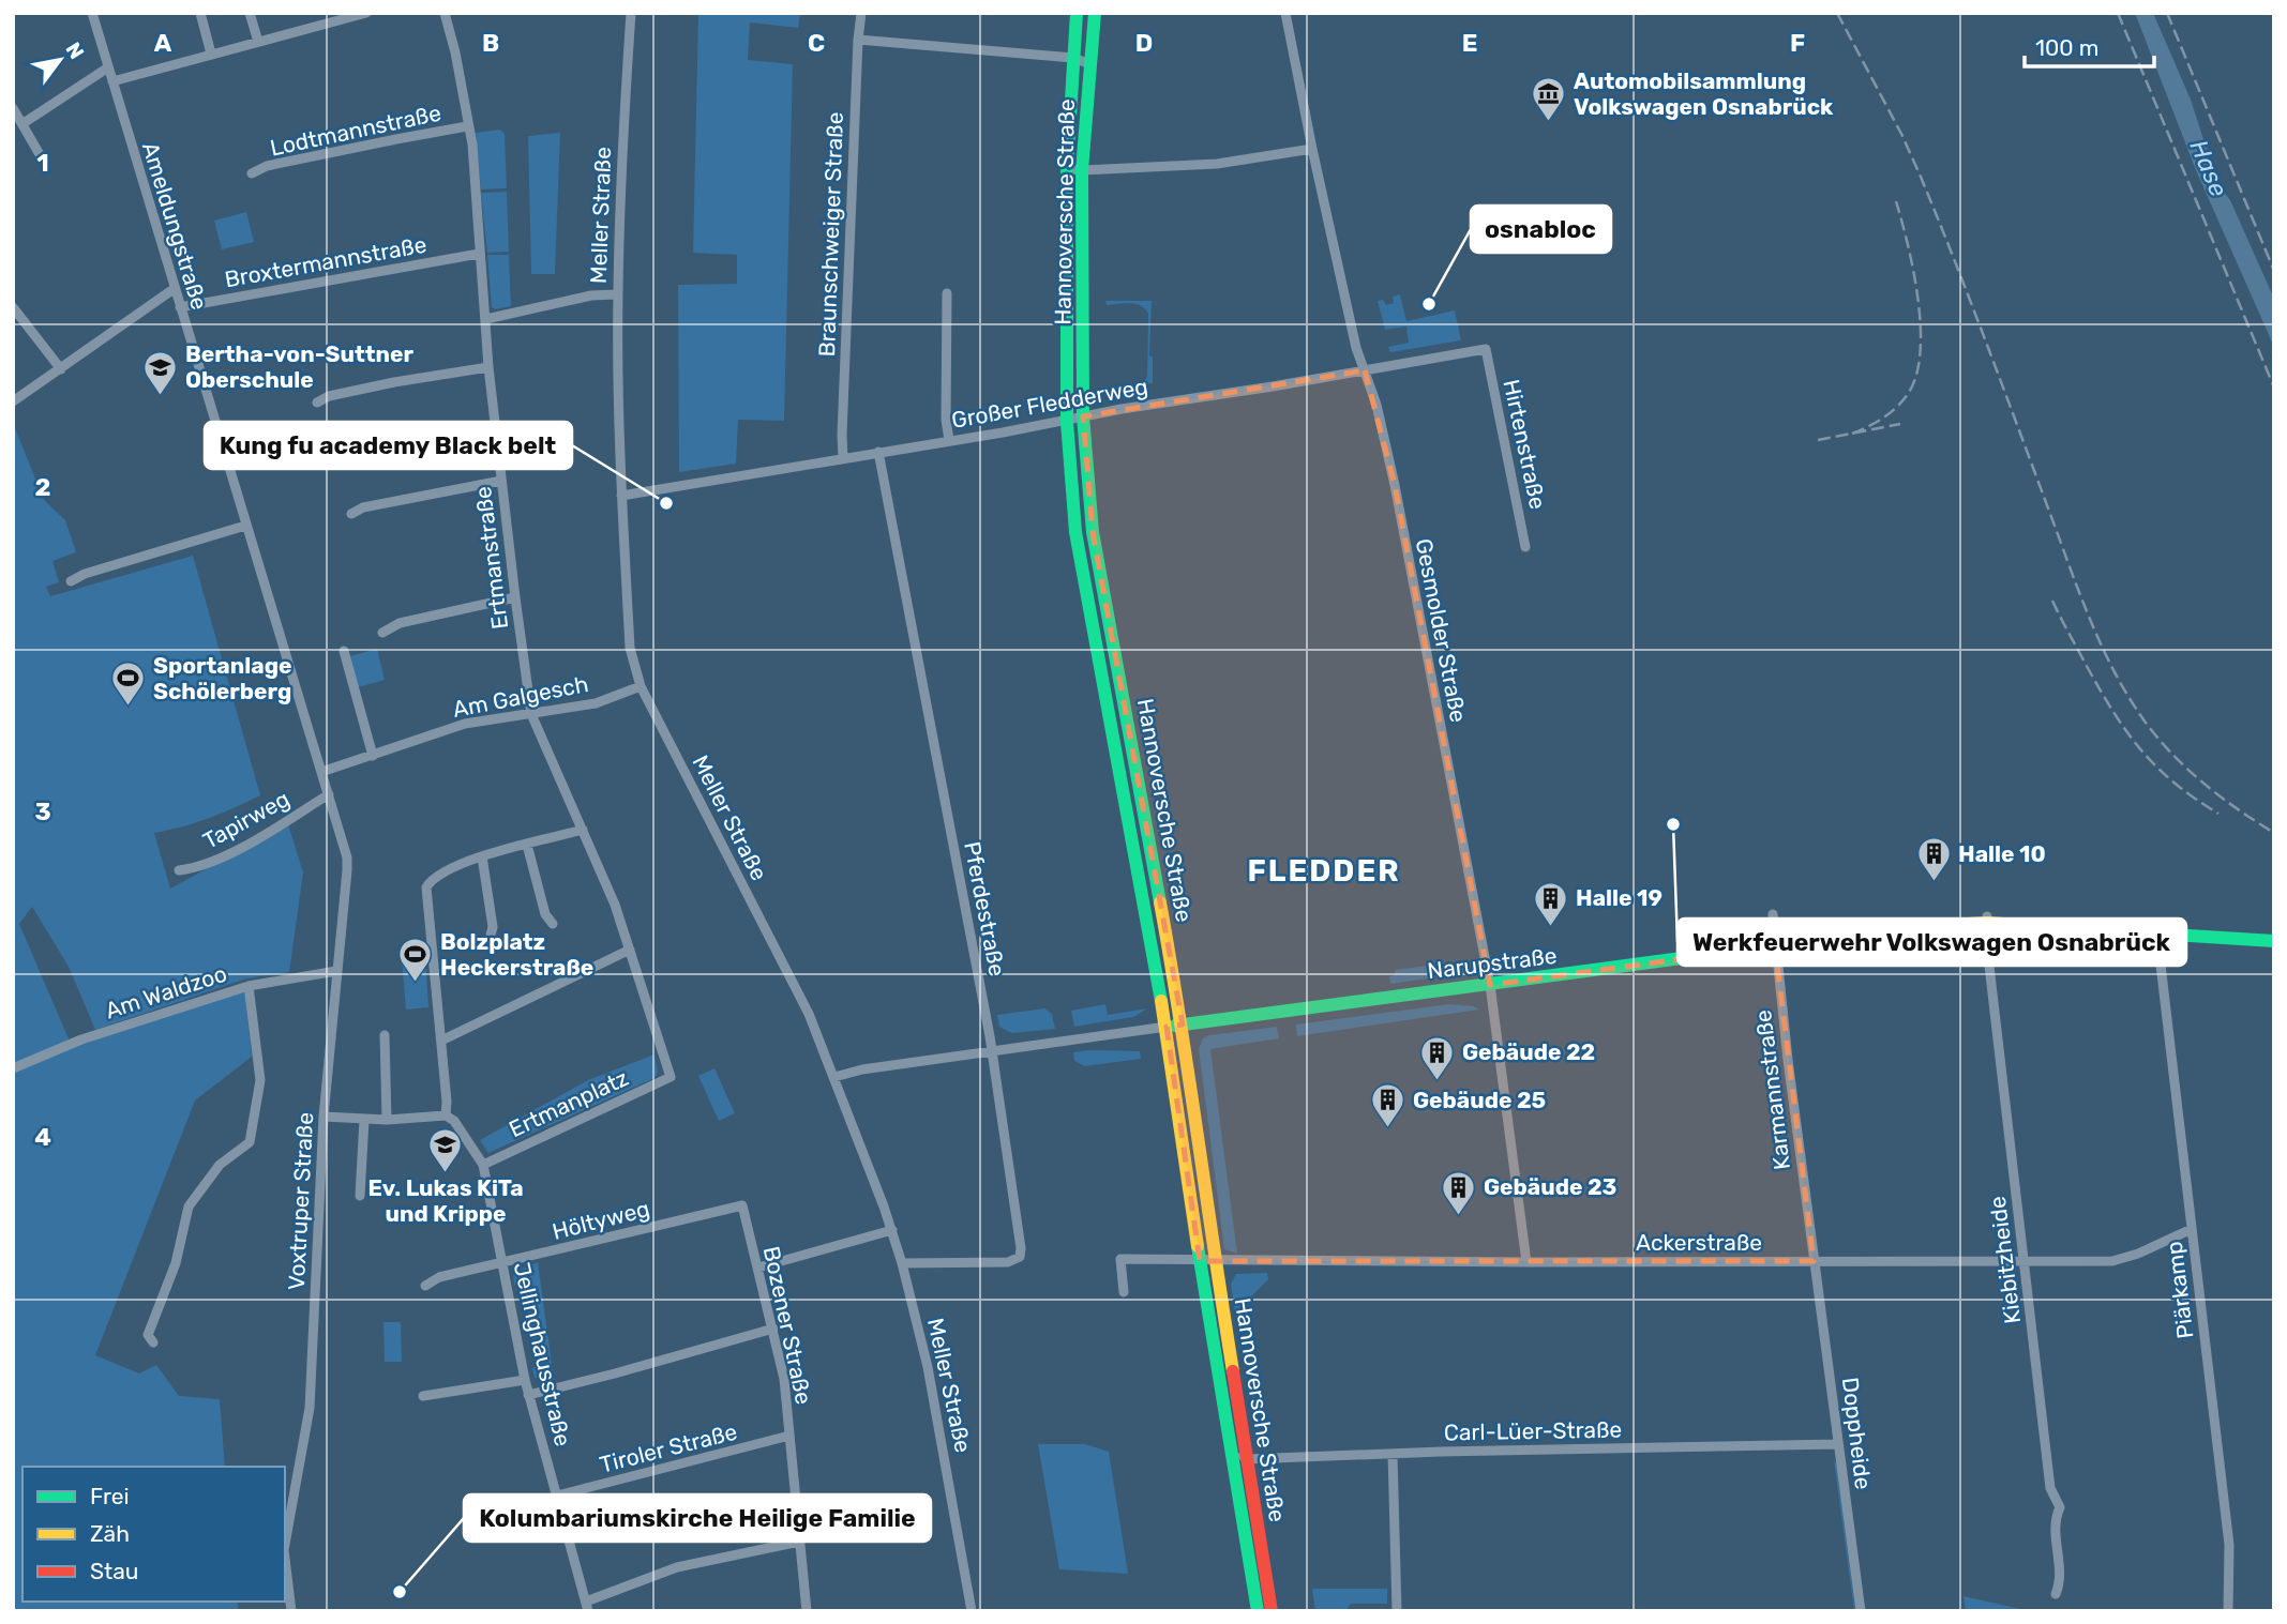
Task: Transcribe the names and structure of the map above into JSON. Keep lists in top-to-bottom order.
{
  "streets": {
    "main road": ["Hannoversche Straße", "Narupstraße"],
    "street": [
      "Lodtmannstraße",
      "Meller Straße",
      "Ameldungstraße",
      "Braunschweiger Straße",
      "Broxtermannstraße",
      "Großer Fledderweg",
      "Hirtenstraße",
      "Ertmanstraße",
      "Gesmolder Straße",
      "Am Galgesch",
      "Tapirweg",
      "Pferdestraße",
      "Am Waldzoo",
      "Karmannstraße",
      "Ertmanplatz",
      "Voxtruper Straße",
      "Höltyweg",
      "Ackerstraße",
      "Kiebitzheide",
      "Piärkamp",
      "Bozener Straße",
      "Jellinghausstraße",
      "Carl-Lüer-Straße",
      "Doppheide",
      "Tiroler Straße"
    ]
  },
  "crossings": [
    ["Lodtmannstraße", "Ertmanstraße"],
    ["Hannoversche Straße", "Großer Fledderweg"],
    ["Hannoversche Straße", "Narupstraße"],
    ["Hannoversche Straße", "Ackerstraße"],
    ["Hannoversche Straße", "Carl-Lüer-Straße"],
    ["Meller Straße", "Großer Fledderweg"],
    ["Meller Straße", "Am Galgesch"],
    ["Meller Straße", "Pferdestraße"],
    ["Meller Straße", "Narupstraße"],
    ["Ameldungstraße", "Broxtermannstraße"],
    ["Ameldungstraße", "Am Galgesch"],
    ["Ameldungstraße", "Tapirweg"],
    ["Ameldungstraße", "Voxtruper Straße"],
    ["Braunschweiger Straße", "Großer Fledderweg"],
    ["Broxtermannstraße", "Ertmanstraße"],
    ["Großer Fledderweg", "Hirtenstraße"],
    ["Großer Fledderweg", "Gesmolder Straße"],
    ["Großer Fledderweg", "Pferdestraße"],
    ["Ertmanstraße", "Am Galgesch"],
    ["Ertmanstraße", "Ertmanplatz"],
    ["Gesmolder Straße", "Narupstraße"],
    ["Gesmolder Straße", "Ackerstraße"],
    ["Tapirweg", "Voxtruper Straße"],
    ["Pferdestraße", "Narupstraße"],
    ["Narupstraße", "Karmannstraße"],
    ["Narupstraße", "Kiebitzheide"],
    ["Am Waldzoo", "Voxtruper Straße"],
    ["Karmannstraße", "Ackerstraße"],
    ["Karmannstraße", "Doppheide"],
    ["Ertmanplatz", "Jellinghausstraße"],
    ["Höltyweg", "Bozener Straße"],
    ["Höltyweg", "Jellinghausstraße"],
    ["Ackerstraße", "Kiebitzheide"],
    ["Ackerstraße", "Piärkamp"],
    ["Ackerstraße", "Doppheide"],
    ["Bozener Straße", "Tiroler Straße"],
    ["Jellinghausstraße", "Tiroler Straße"],
    ["Carl-Lüer-Straße", "Doppheide"]
  ],
  "districts": ["FLEDDER"],
  "water": ["Hase"],
  "places": {
    "museum": ["Automobilsammlung Volkswagen Osnabrück"],
    "other": [
      "osnabloc",
      "Kung fu academy Black belt",
      "Werkfeuerwehr Volkswagen Osnabrück",
      "Kolumbariumskirche Heilige Familie"
    ],
    "school or university": ["Bertha-von-Suttner Oberschule", "Ev. Lukas KiTa und Krippe"],
    "sports": ["Sportanlage Schölerberg", "Bolzplatz Heckerstraße"],
    "building": [
      "Halle 10",
      "Halle 19",
      "Gebäude 22",
      "Gebäude 25",
      "Gebäude 23"
    ]
  },
  "legend": ["Frei", "Zäh", "Stau"],
  "scale_bar": "100 m",
  "north": "top right",
  "grid": {
    "columns": [
      "A",
      "B",
      "C",
      "D",
      "E",
      "F"
    ],
    "rows": [
      "1",
      "2",
      "3",
      "4"
    ]
  }
}
